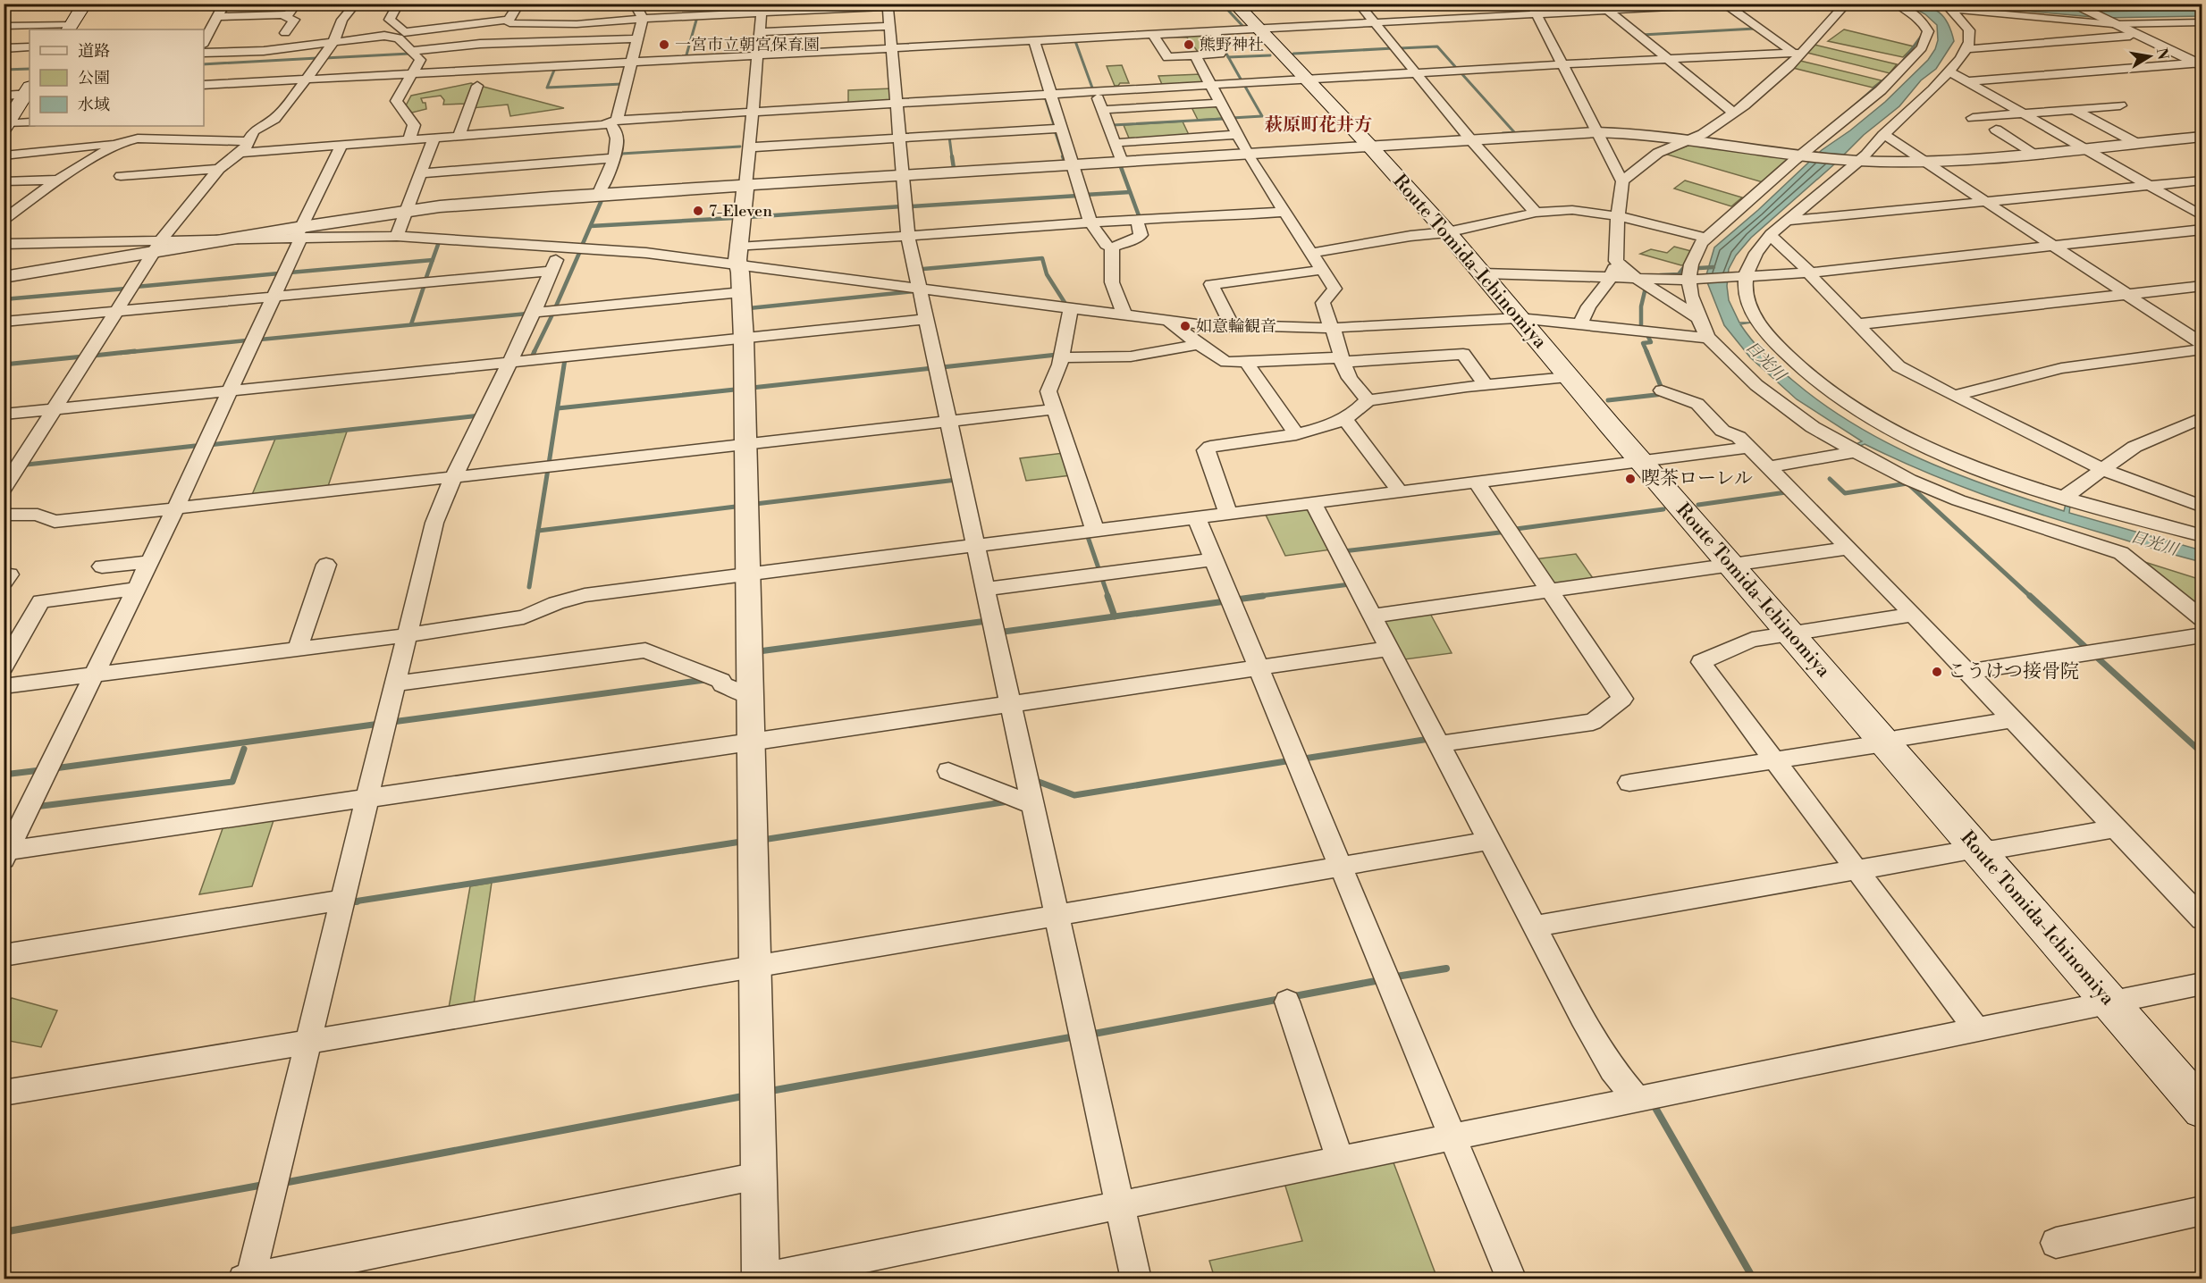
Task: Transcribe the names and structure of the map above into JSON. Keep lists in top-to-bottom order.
{
  "streets": {
    "main road": ["Route Tomida-Ichinomiya"]
  },
  "districts": ["萩原町花井方"],
  "water": ["日光川"],
  "places": [
    "一宮市立朝宮保育園",
    "熊野神社",
    "7-Eleven",
    "如意輪観音",
    "喫茶ローレル",
    "こうけつ接骨院"
  ],
  "legend": ["道路", "公園", "水域"],
  "north": "right"
}
